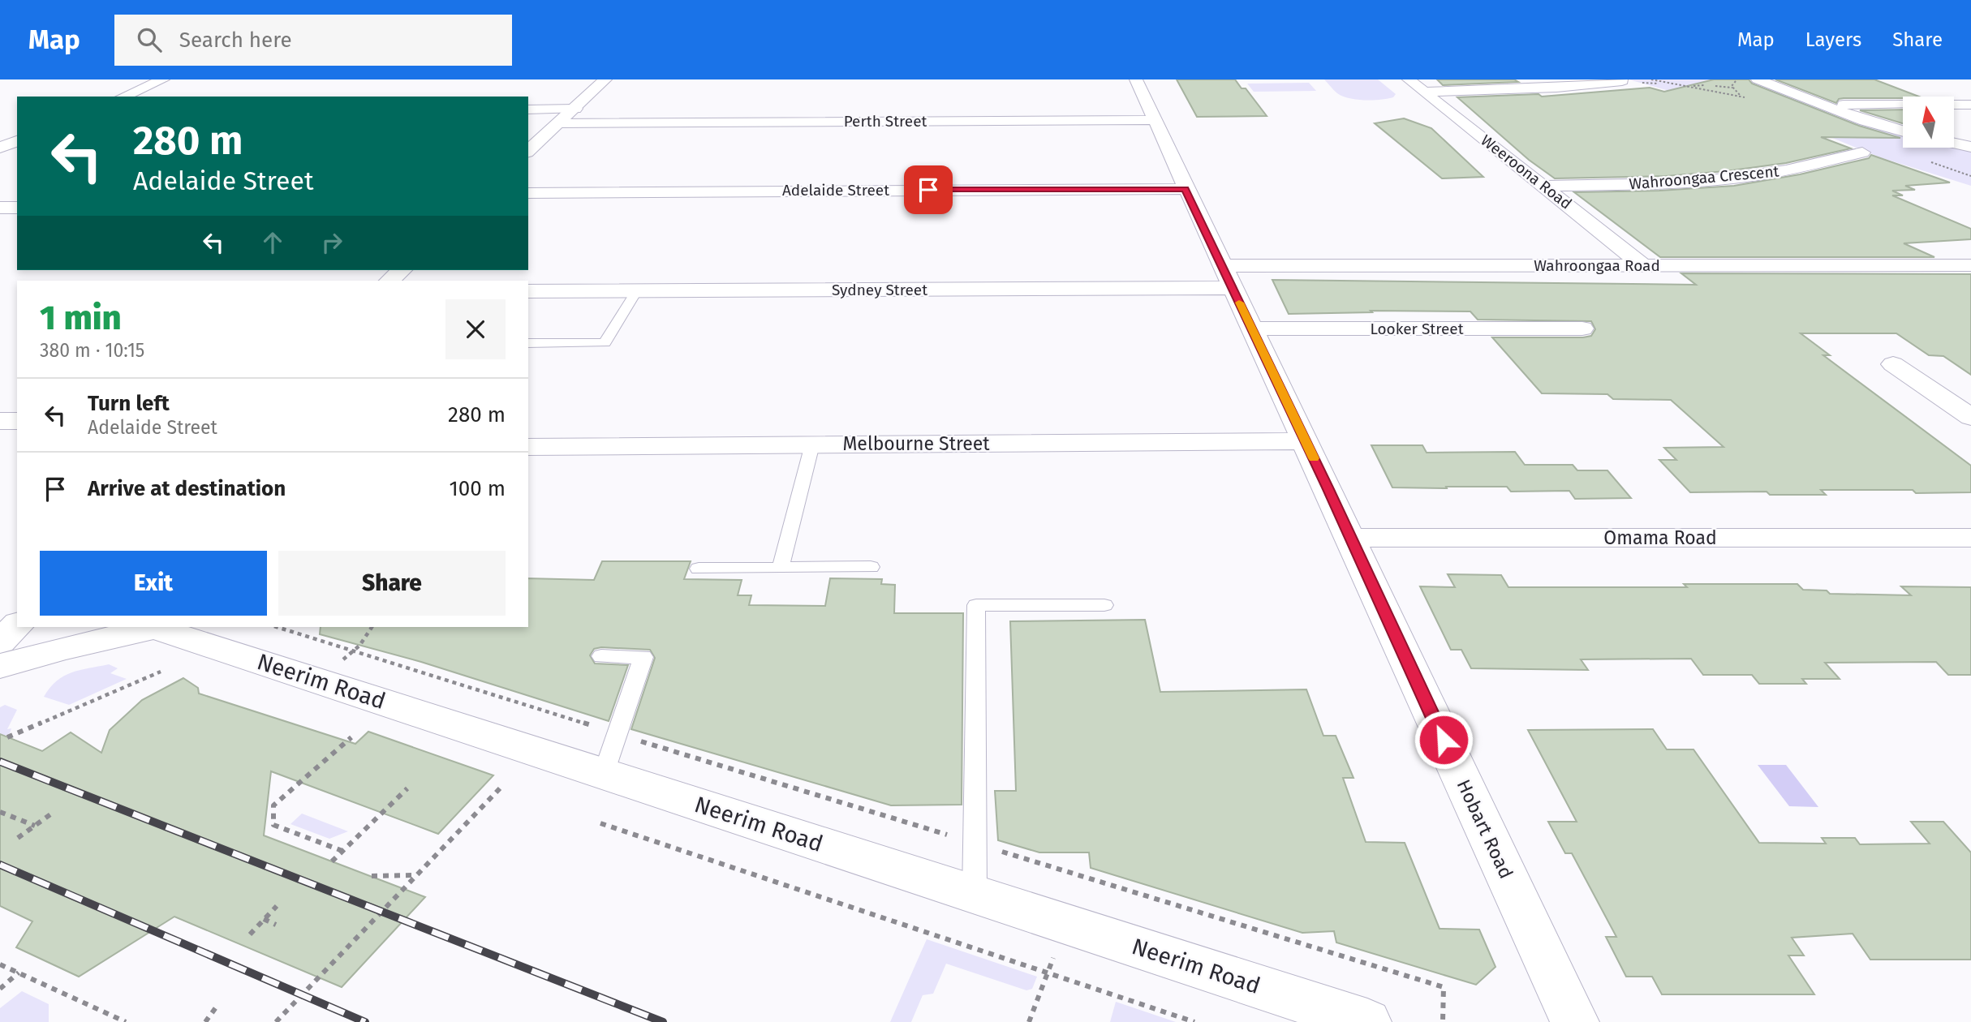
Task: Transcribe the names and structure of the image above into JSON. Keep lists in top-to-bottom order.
{
  "streets": {
    "street": [
      "Perth Street",
      "Weeroona Road",
      "Wahroongaa Crescent",
      "Adelaide Street",
      "Wahroongaa Road",
      "Sydney Street",
      "Looker Street",
      "Melbourne Street",
      "Omama Road",
      "Neerim Road",
      "Hobart Road"
    ]
  },
  "crossings": [
    ["Perth Street", "Hobart Road"],
    ["Weeroona Road", "Wahroongaa Crescent"],
    ["Weeroona Road", "Wahroongaa Road"],
    ["Adelaide Street", "Hobart Road"],
    ["Wahroongaa Road", "Sydney Street"],
    ["Wahroongaa Road", "Hobart Road"],
    ["Sydney Street", "Hobart Road"],
    ["Looker Street", "Hobart Road"],
    ["Melbourne Street", "Hobart Road"],
    ["Omama Road", "Hobart Road"]
  ],
  "north": "top",
  "page": {
    "header": "Map",
    "search": "Search here",
    "nav": ["Map", "Layers", "Share"],
    "turn": ["280 m", "Adelaide Street"],
    "heading": ["1 min", "380 m · 10:15"],
    "list": [
      {
        "name": "Turn left",
        "note": "Adelaide Street",
        "value": "280 m"
      },
      {
        "name": "Arrive at destination",
        "value": "100 m"
      }
    ],
    "buttons": ["Exit", "Share"]
  }
}
